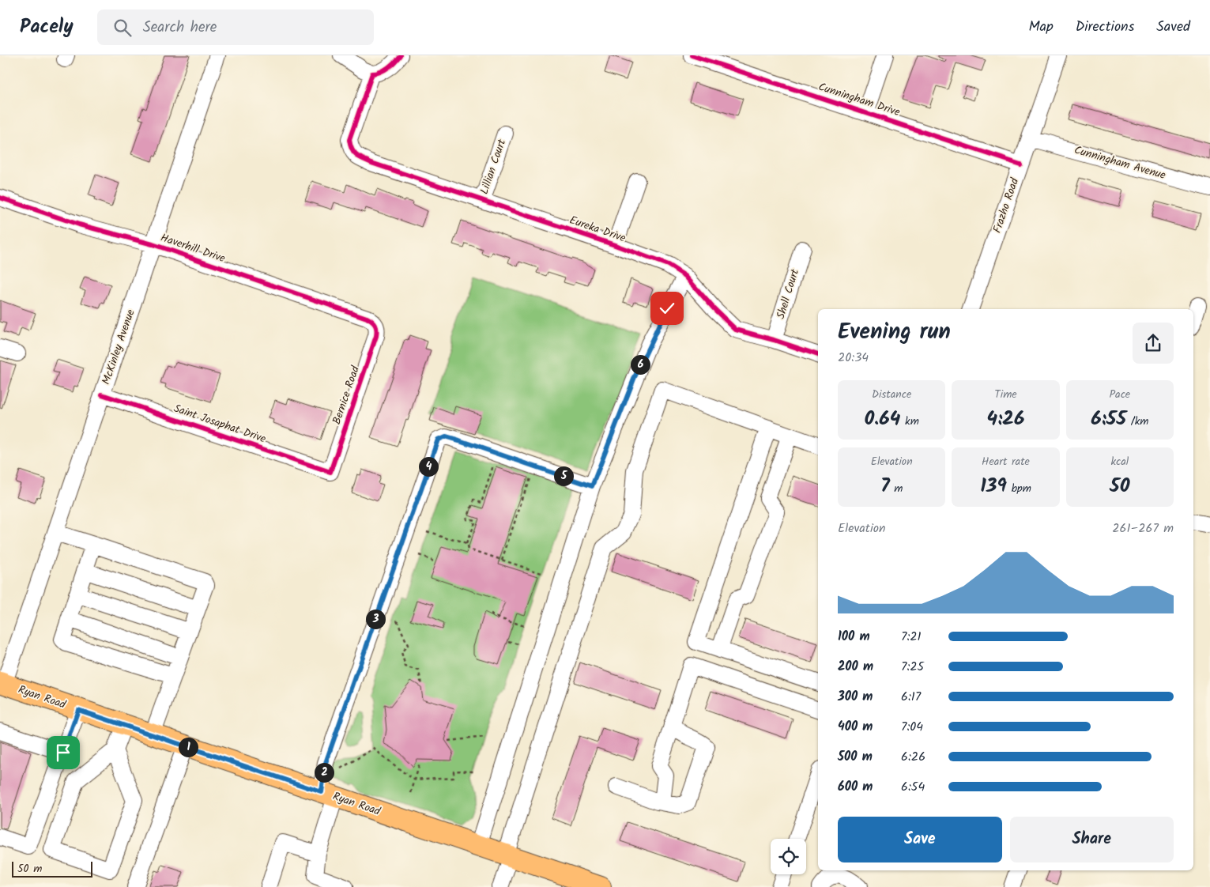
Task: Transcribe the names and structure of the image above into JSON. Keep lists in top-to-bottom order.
{
  "streets": {
    "main road": ["Ryan Road"],
    "street": [
      "Cunningham Drive",
      "Cunningham Avenue",
      "Lillian Court",
      "Frazho Road",
      "Eureka Drive",
      "Haverhill Drive",
      "Shell Court",
      "McKinley Avenue",
      "Bernice Road",
      "Saint Josaphat Drive"
    ]
  },
  "crossings": [
    ["Cunningham Drive", "Frazho Road"],
    ["Cunningham Avenue", "Frazho Road"],
    ["Lillian Court", "Eureka Drive"],
    ["Eureka Drive", "Shell Court"],
    ["Haverhill Drive", "McKinley Avenue"],
    ["Haverhill Drive", "Bernice Road"],
    ["McKinley Avenue", "Saint Josaphat Drive"],
    ["McKinley Avenue", "Ryan Road"],
    ["Bernice Road", "Saint Josaphat Drive"]
  ],
  "scale_bar": "50 m",
  "page": {
    "header": "Pacely",
    "search": "Search here",
    "nav": ["Map", "Directions", "Saved"],
    "heading": ["Evening run", "20:34"],
    "pins": [
      "6",
      "4",
      "5",
      "3",
      "1",
      "2"
    ],
    "stats": [
      ["Distance", "0.64 km"],
      ["Time", "4:26"],
      ["Pace", "6:55 /km"],
      ["Elevation", "7 m"],
      ["Heart rate", "139 bpm"],
      ["kcal", "50"]
    ],
    "chart": ["Elevation", "261–267 m"],
    "list": [
      {
        "name": "100 m",
        "note": "7:21"
      },
      {
        "name": "200 m",
        "note": "7:25"
      },
      {
        "name": "300 m",
        "note": "6:17"
      },
      {
        "name": "400 m",
        "note": "7:04"
      },
      {
        "name": "500 m",
        "note": "6:26"
      },
      {
        "name": "600 m",
        "note": "6:54"
      }
    ],
    "buttons": ["Save", "Share"],
    "scale": "50 m"
  }
}
